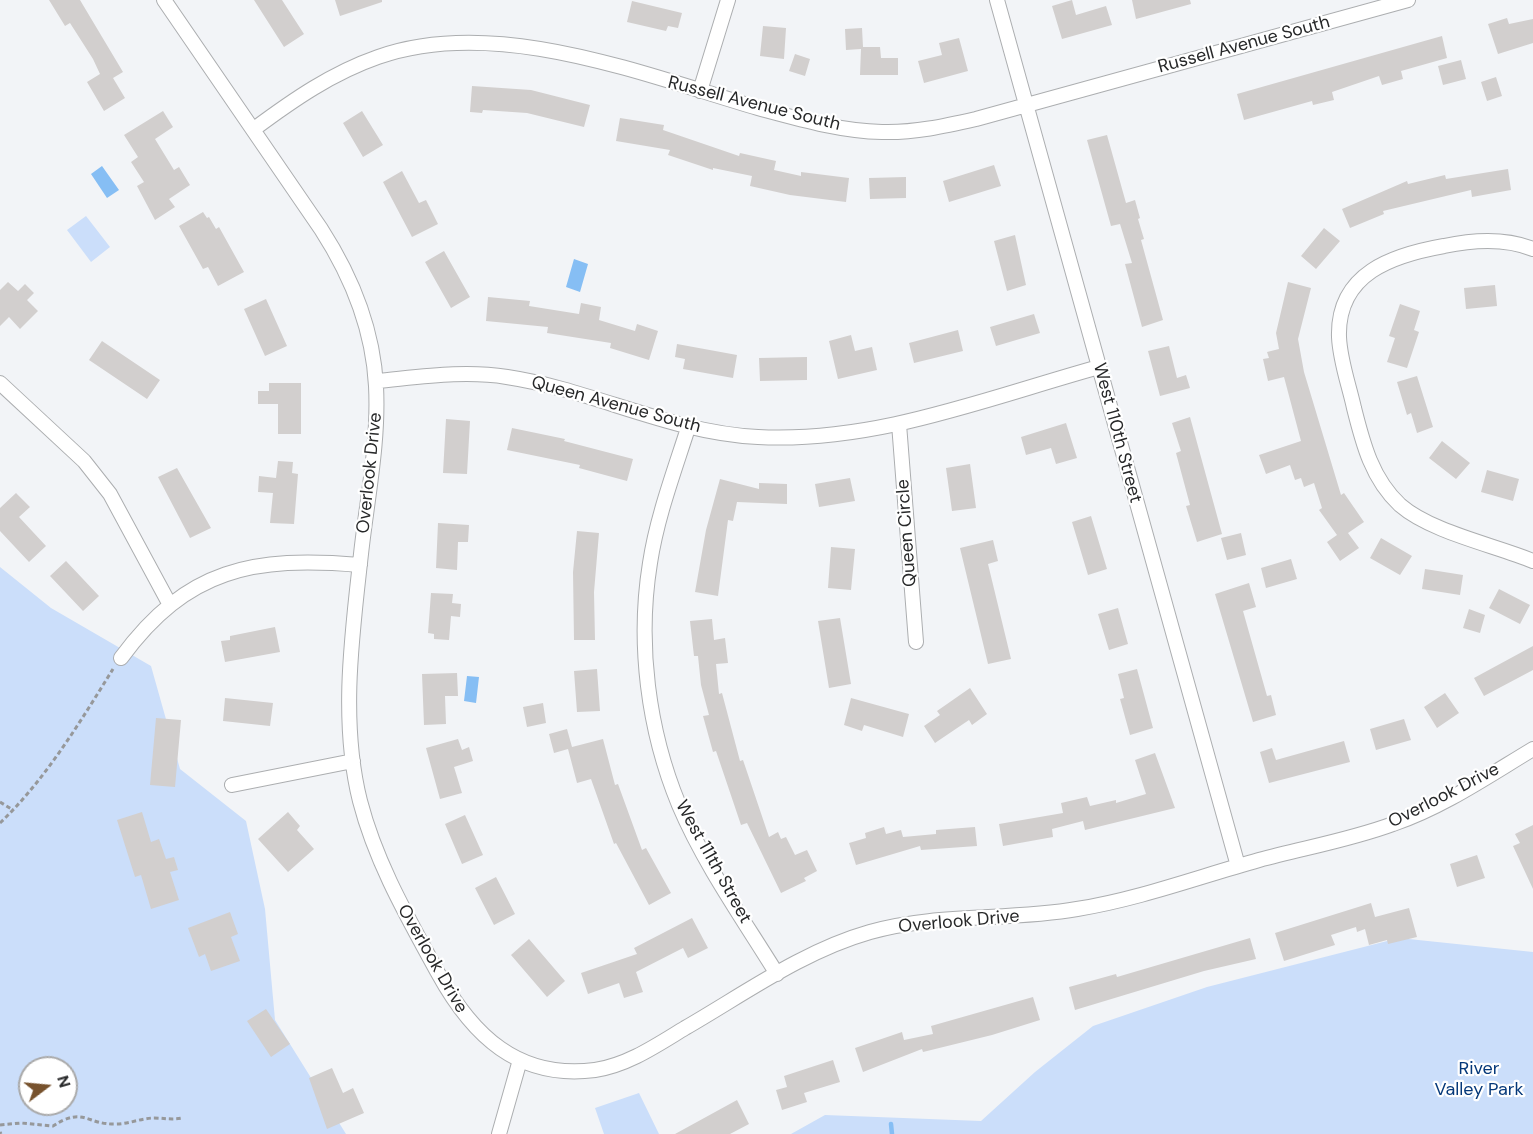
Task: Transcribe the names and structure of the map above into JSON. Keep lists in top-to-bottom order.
{
  "streets": {
    "street": [
      "Russell Avenue South",
      "Queen Avenue South",
      "West 110th Street",
      "Overlook Drive",
      "Queen Circle",
      "West 111th Street"
    ]
  },
  "crossings": [
    ["Russell Avenue South", "West 110th Street"],
    ["Russell Avenue South", "Overlook Drive"],
    ["Queen Avenue South", "West 110th Street"],
    ["Queen Avenue South", "Overlook Drive"],
    ["Queen Avenue South", "Queen Circle"],
    ["Queen Avenue South", "West 111th Street"],
    ["West 110th Street", "Overlook Drive"],
    ["Overlook Drive", "West 111th Street"]
  ],
  "parks": ["River Valley Park"],
  "north": "right"
}
